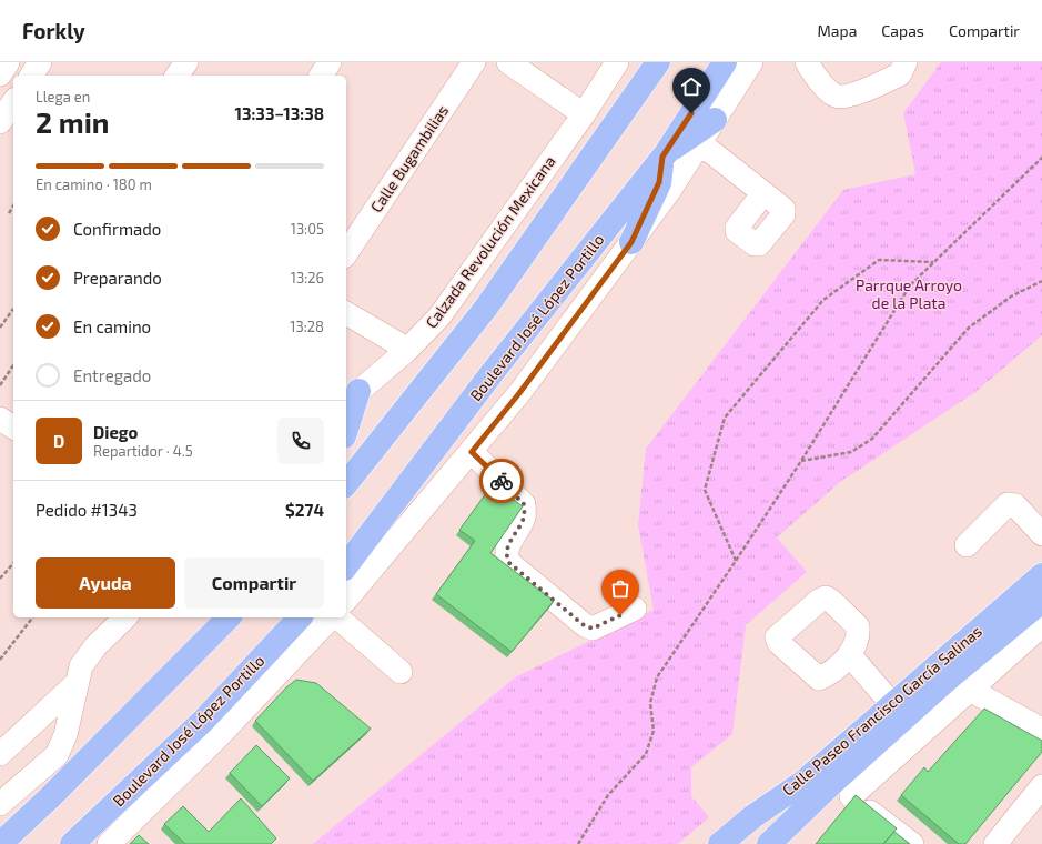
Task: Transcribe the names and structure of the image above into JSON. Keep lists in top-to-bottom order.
{
  "streets": {
    "main road": ["Boulevard José López Portillo", "Calle Paseo Francisco García Salinas"],
    "street": ["Calle Bugambilias", "Calzada Revolución Mexicana"]
  },
  "parks": ["Parrque Arroyo de la Plata"],
  "page": {
    "header": "Forkly",
    "nav": ["Mapa", "Capas", "Compartir"],
    "heading": ["2 min", "Llega en", "13:33–13:38"],
    "panel": [
      "Diego",
      "Repartidor · 4.5",
      "Pedido #1343",
      "$274"
    ],
    "bar": "En camino · 180 m",
    "list": [
      ["Confirmado", "13:05"],
      ["Preparando", "13:26"],
      ["En camino", "13:28"],
      "Entregado"
    ],
    "round": "D",
    "buttons": ["Ayuda", "Compartir"]
  }
}
